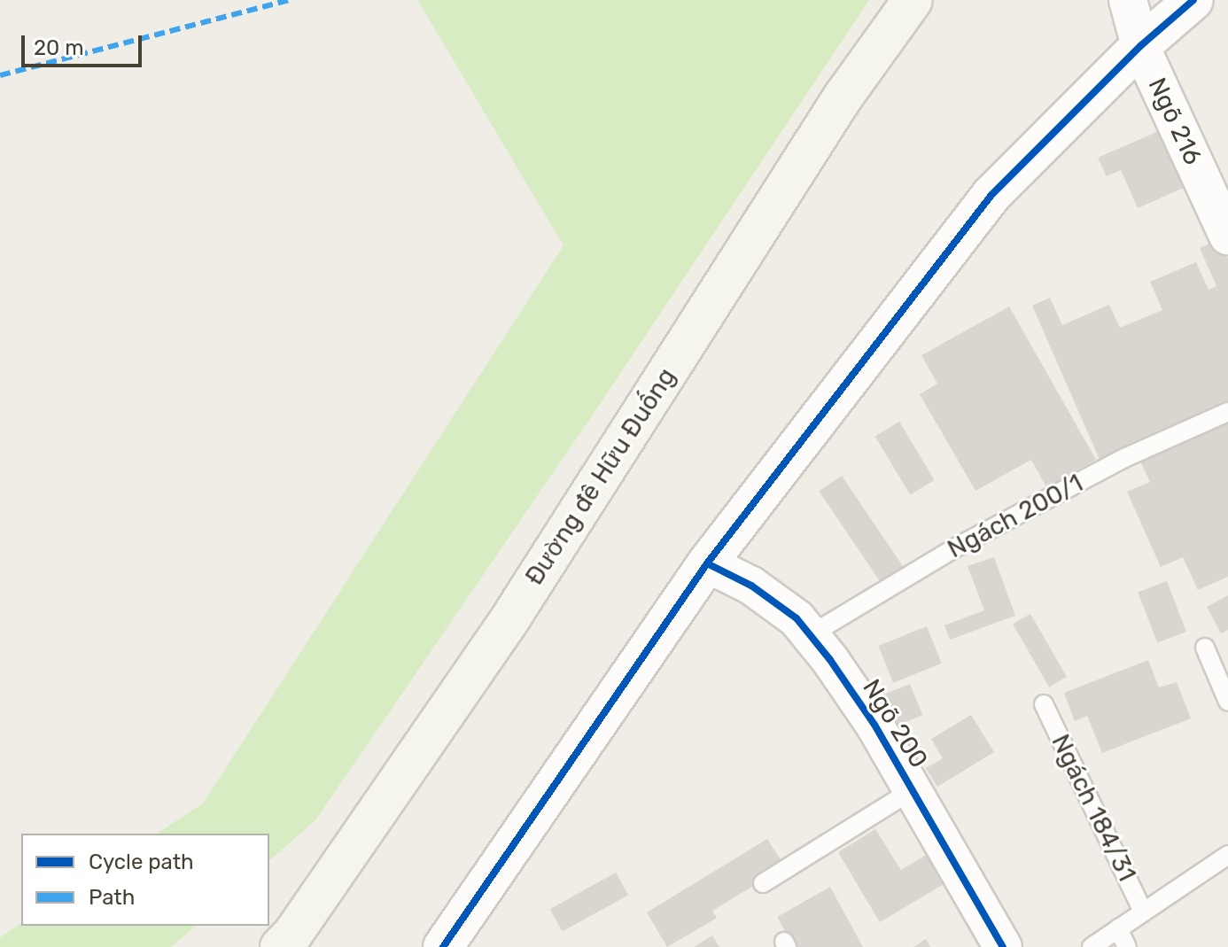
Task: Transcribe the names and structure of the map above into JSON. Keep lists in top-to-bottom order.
{
  "streets": {
    "main road": ["Đường đê Hữu Đuống"],
    "street": ["Ngõ 216", "Ngõ 200"],
    "lane": ["Ngách 200/1", "Ngách 184/31"]
  },
  "crossings": [
    ["Ngách 200/1", "Ngõ 200"]
  ],
  "legend": ["Cycle path", "Path"],
  "scale_bar": "20 m"
}
